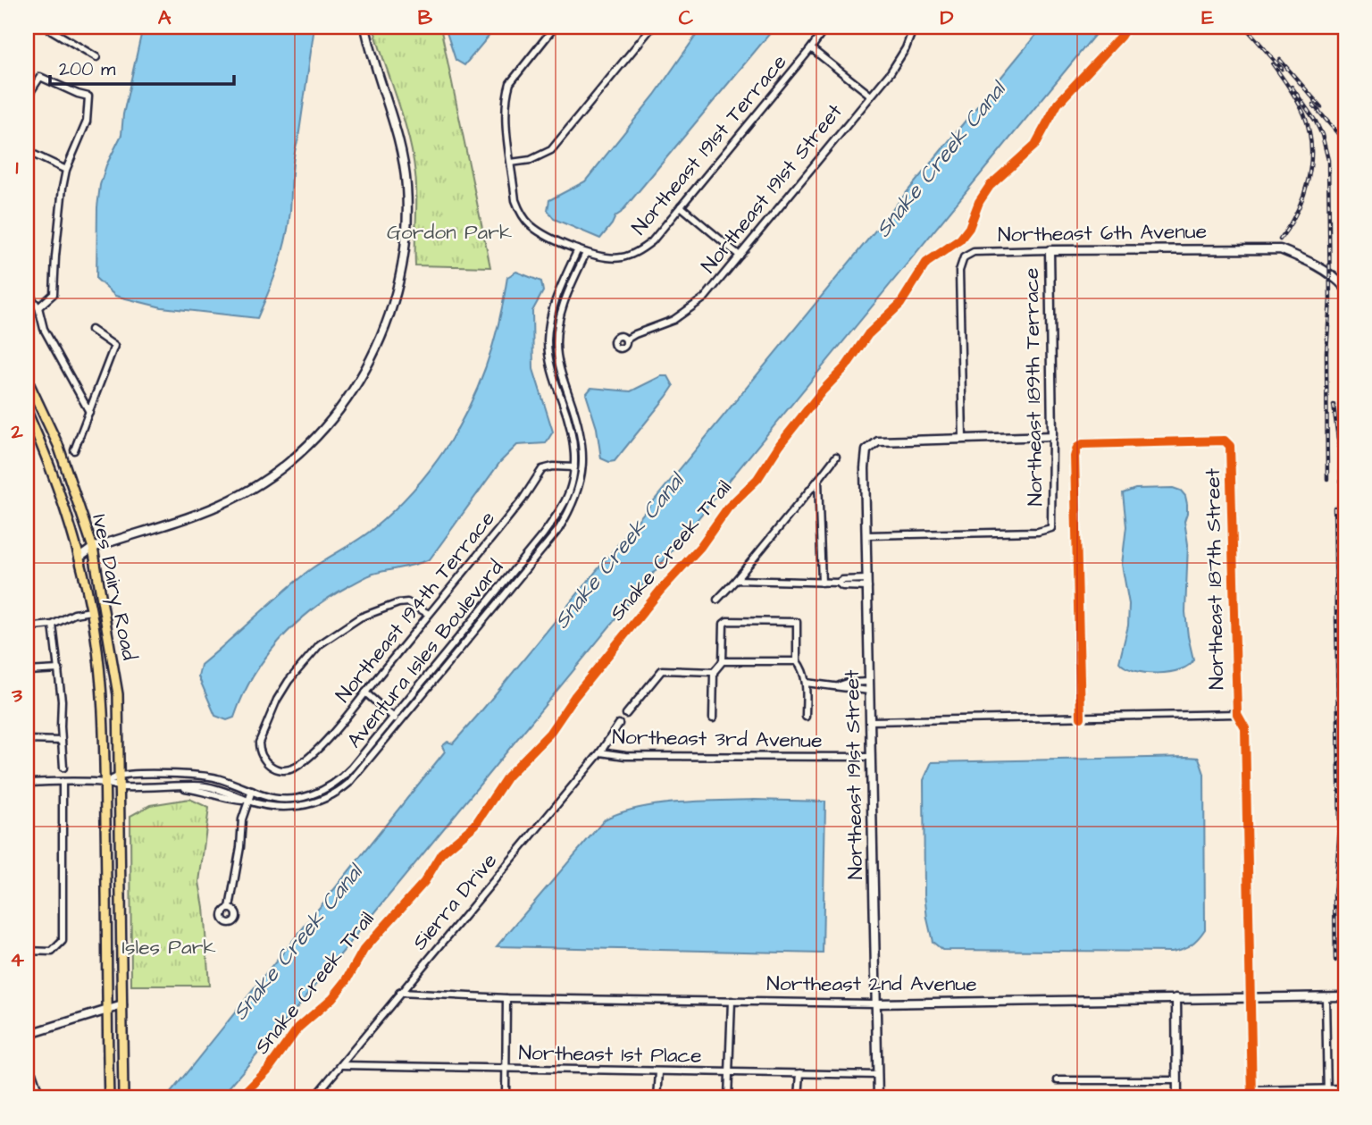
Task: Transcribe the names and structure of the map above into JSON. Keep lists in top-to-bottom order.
{
  "streets": {
    "main road": ["Ives Dairy Road"],
    "street": [
      "Northeast 191st Terrace",
      "Northeast 191st Street",
      "Northeast 6th Avenue",
      "Northeast 189th Terrace",
      "Northeast 187th Street",
      "Northeast 194th Terrace",
      "Aventura Isles Boulevard",
      "Northeast 3rd Avenue",
      "Sierra Drive",
      "Northeast 2nd Avenue",
      "Northeast 1st Place"
    ],
    "cycle path": ["Snake Creek Trail"]
  },
  "crossings": [
    ["Northeast 191st Terrace", "Aventura Isles Boulevard"],
    ["Northeast 191st Street", "Northeast 6th Avenue"],
    ["Northeast 191st Street", "Northeast 189th Terrace"],
    ["Northeast 191st Street", "Northeast 3rd Avenue"],
    ["Northeast 191st Street", "Northeast 2nd Avenue"],
    ["Northeast 191st Street", "Northeast 1st Place"],
    ["Northeast 6th Avenue", "Northeast 189th Terrace"],
    ["Northeast 187th Street", "Northeast 2nd Avenue"],
    ["Ives Dairy Road", "Aventura Isles Boulevard"],
    ["Northeast 194th Terrace", "Aventura Isles Boulevard"],
    ["Northeast 3rd Avenue", "Sierra Drive"],
    ["Sierra Drive", "Northeast 2nd Avenue"],
    ["Sierra Drive", "Northeast 1st Place"]
  ],
  "water": ["Snake Creek Canal"],
  "parks": ["Gordon Park", "Isles Park"],
  "scale_bar": "200 m",
  "grid": {
    "columns": [
      "A",
      "B",
      "C",
      "D",
      "E"
    ],
    "rows": [
      "1",
      "2",
      "3",
      "4"
    ]
  }
}
